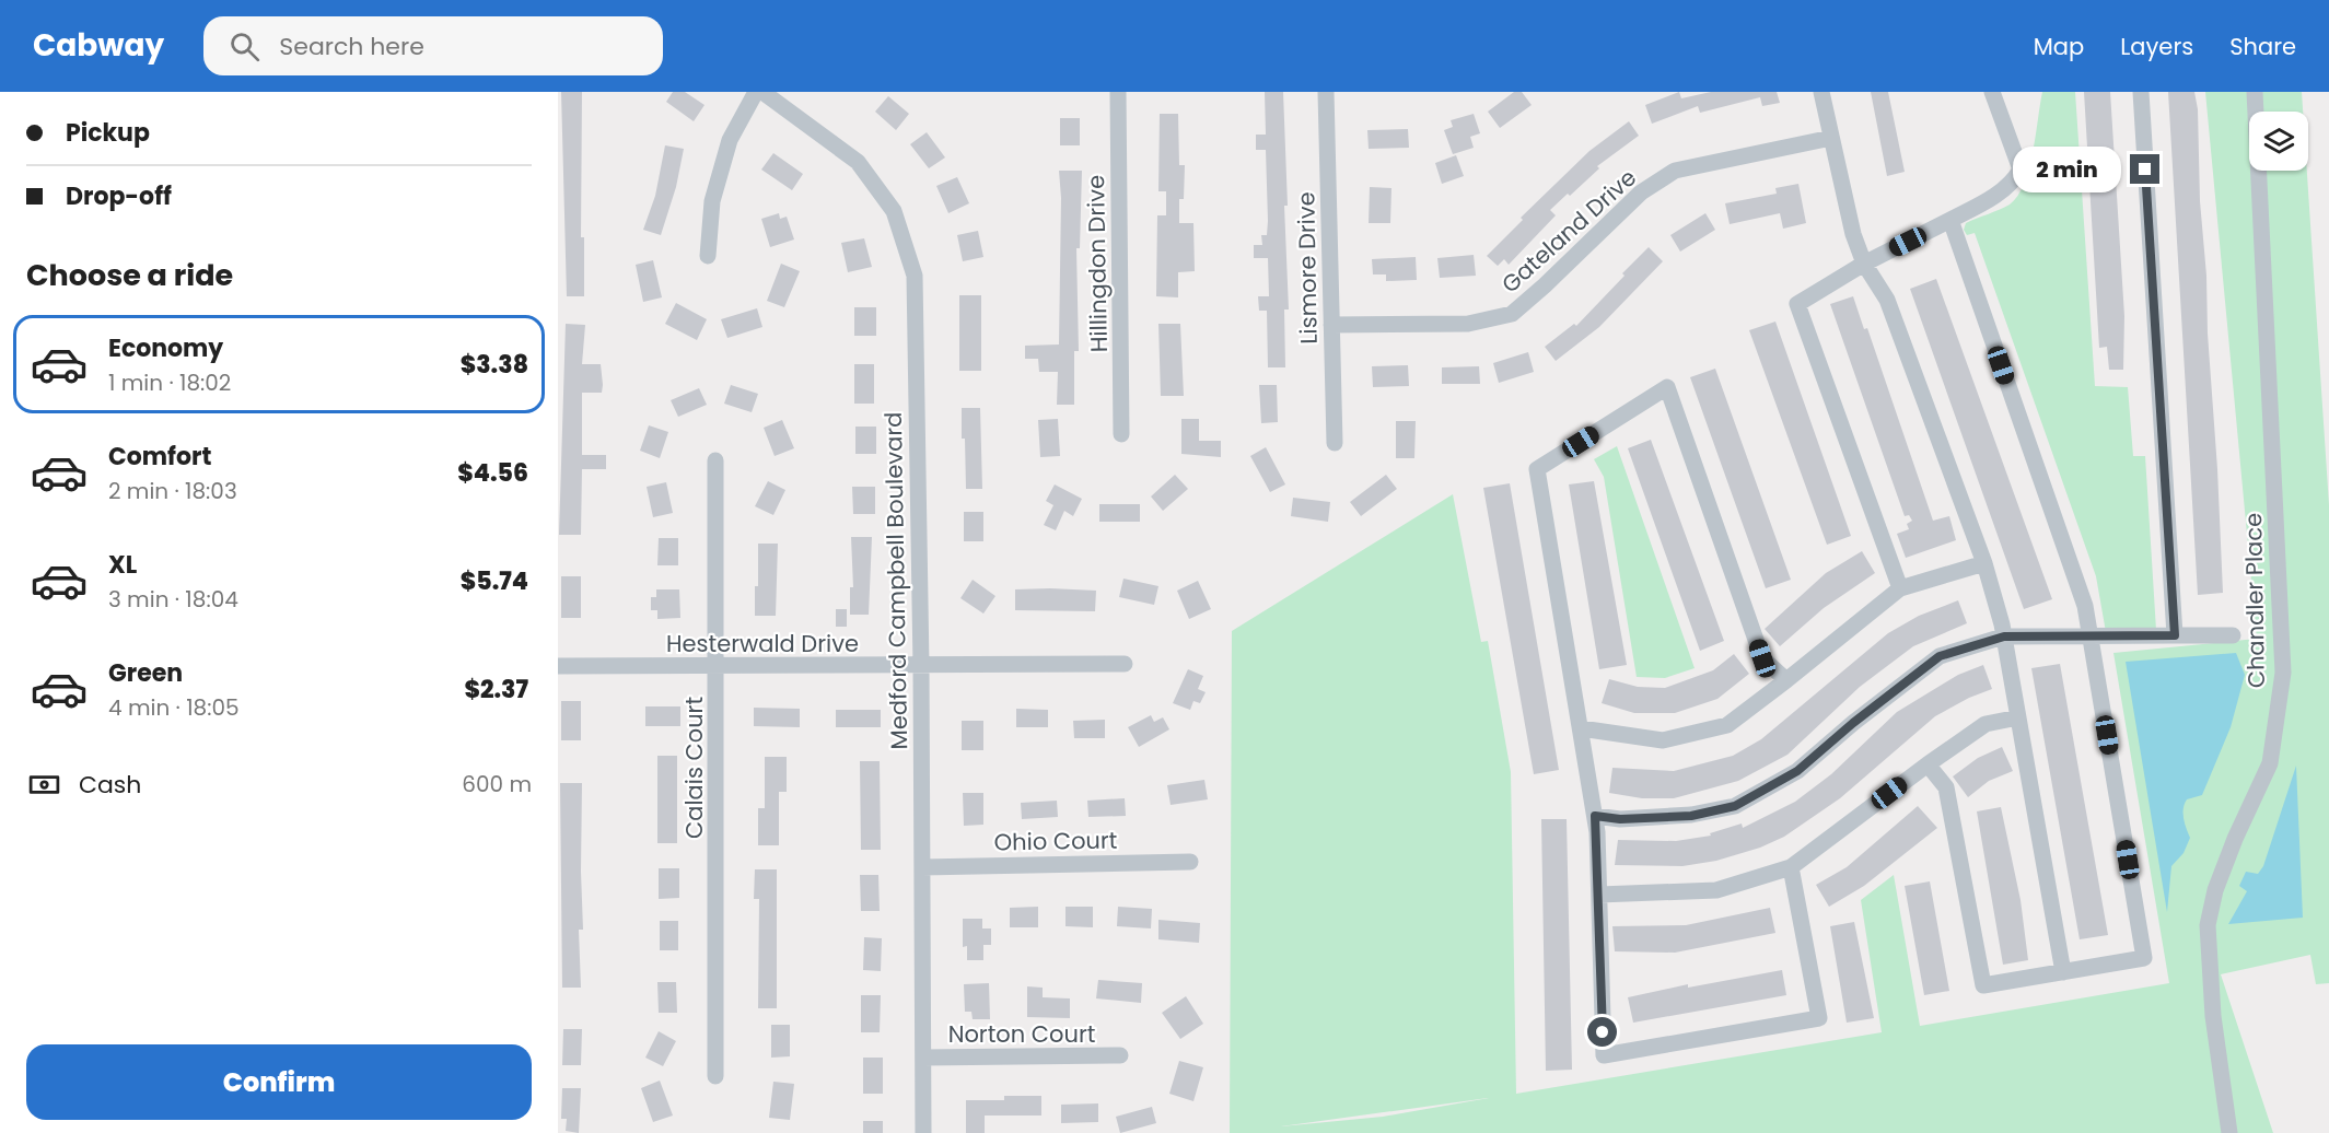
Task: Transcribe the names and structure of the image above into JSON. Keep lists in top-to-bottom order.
{
  "streets": {
    "street": [
      "Gateland Drive",
      "Hillingdon Drive",
      "Lismore Drive",
      "Medford Campbell Boulevard",
      "Chandler Place",
      "Hesterwald Drive",
      "Calais Court",
      "Ohio Court",
      "Norton Court"
    ]
  },
  "crossings": [
    ["Gateland Drive", "Lismore Drive"],
    ["Medford Campbell Boulevard", "Hesterwald Drive"],
    ["Medford Campbell Boulevard", "Ohio Court"],
    ["Medford Campbell Boulevard", "Norton Court"],
    ["Hesterwald Drive", "Calais Court"]
  ],
  "page": {
    "header": "Cabway",
    "search": "Search here",
    "nav": ["Map", "Layers", "Share"],
    "banner": ["Pickup", "Drop-off"],
    "bubble": "2 min",
    "heading": "Choose a ride",
    "list": [
      {
        "name": "Economy",
        "note": "1 min · 18:02",
        "value": "$3.38"
      },
      {
        "name": "Comfort",
        "note": "2 min · 18:03",
        "value": "$4.56"
      },
      {
        "name": "XL",
        "note": "3 min · 18:04",
        "value": "$5.74"
      },
      {
        "name": "Green",
        "note": "4 min · 18:05",
        "value": "$2.37"
      }
    ],
    "pay": ["Cash", "600 m"],
    "buttons": "Confirm"
  }
}
